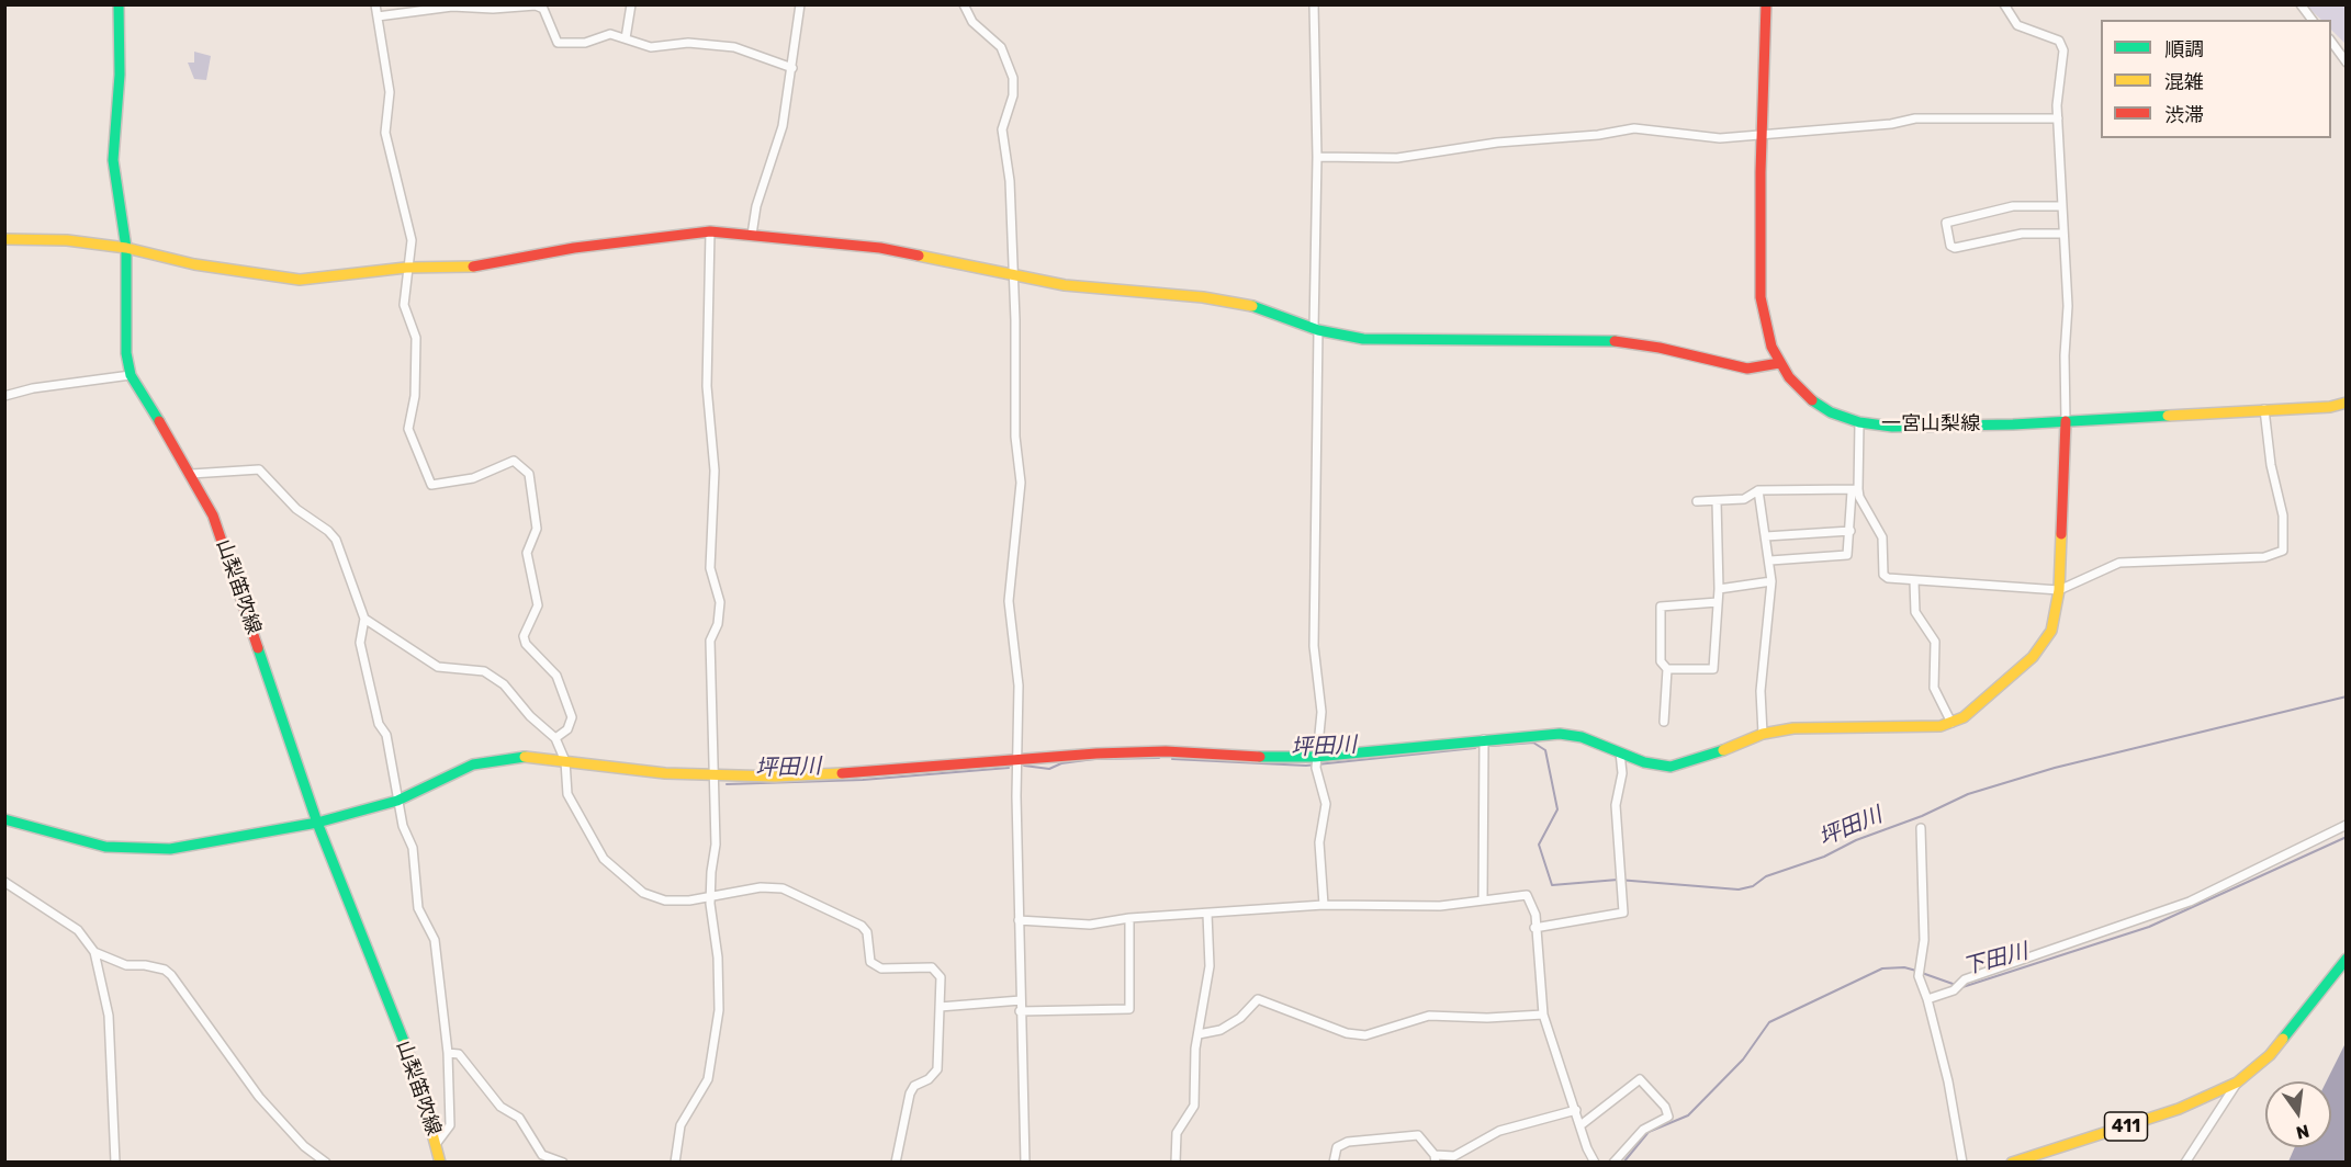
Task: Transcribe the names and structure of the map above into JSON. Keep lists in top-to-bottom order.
{
  "streets": {
    "main road": ["一宮山梨線", "山梨笛吹線", "411"]
  },
  "water": ["坪田川", "下田川"],
  "legend": ["順調", "混雑", "渋滞"],
  "north": "bottom"
}
